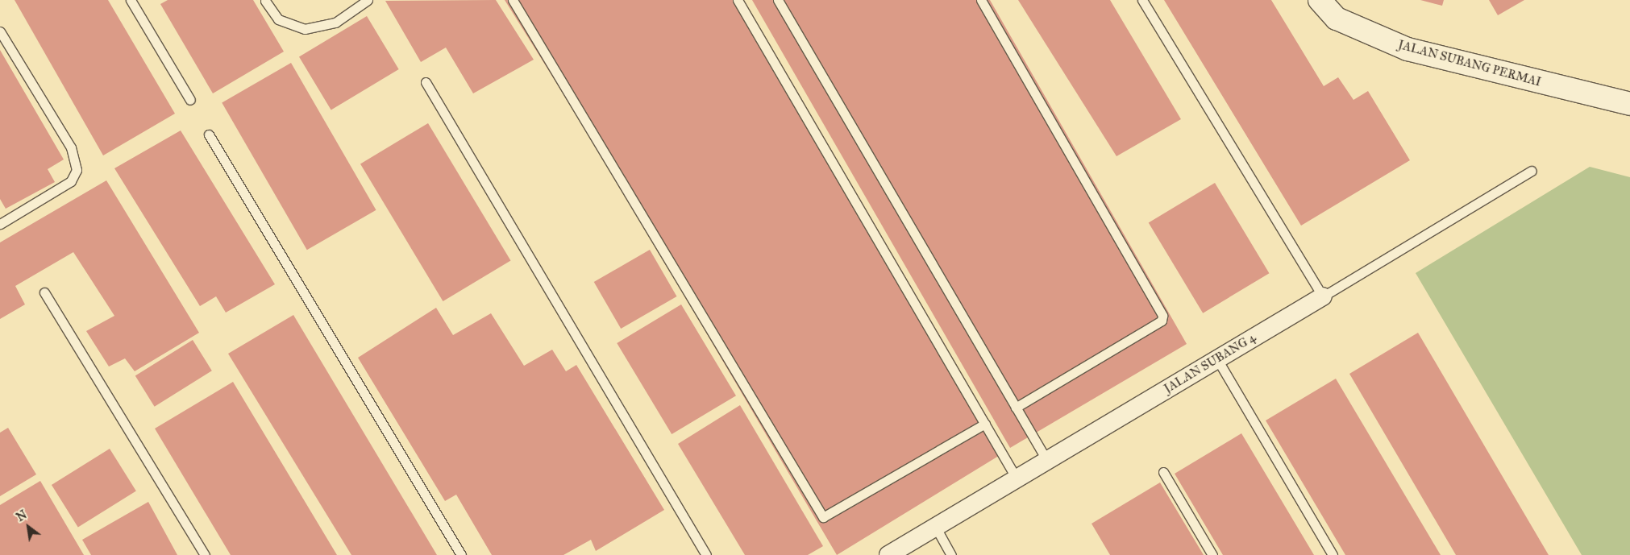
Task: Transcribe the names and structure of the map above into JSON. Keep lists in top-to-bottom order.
{
  "streets": {
    "street": ["JALAN SUBANG PERMAI", "JALAN SUBANG 4"]
  },
  "north": "top left"
}
